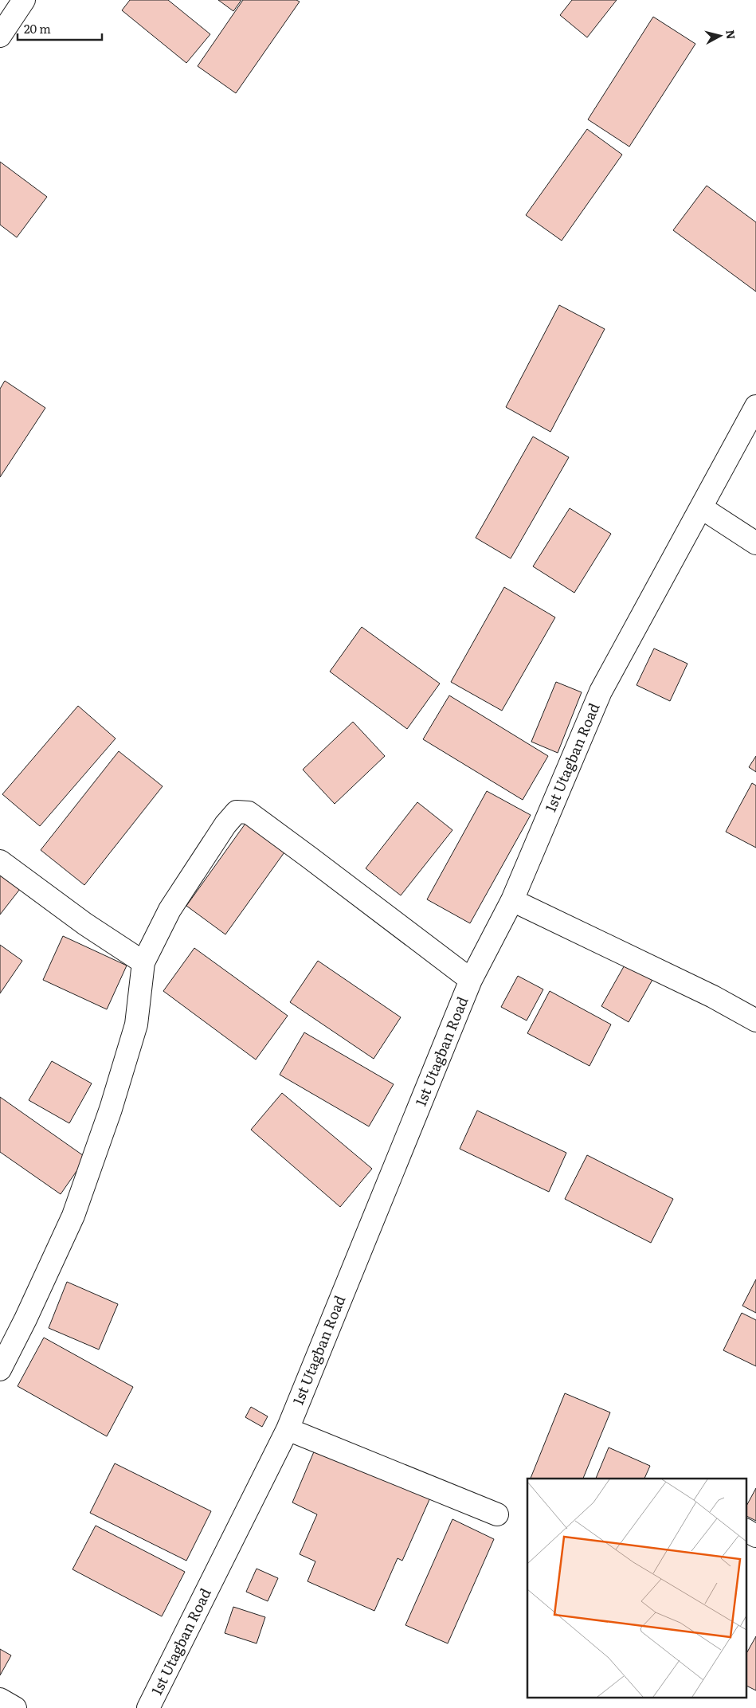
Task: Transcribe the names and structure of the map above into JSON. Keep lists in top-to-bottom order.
{
  "streets": {
    "street": ["1st Utagban Road"]
  },
  "scale_bar": "20 m",
  "north": "right"
}
